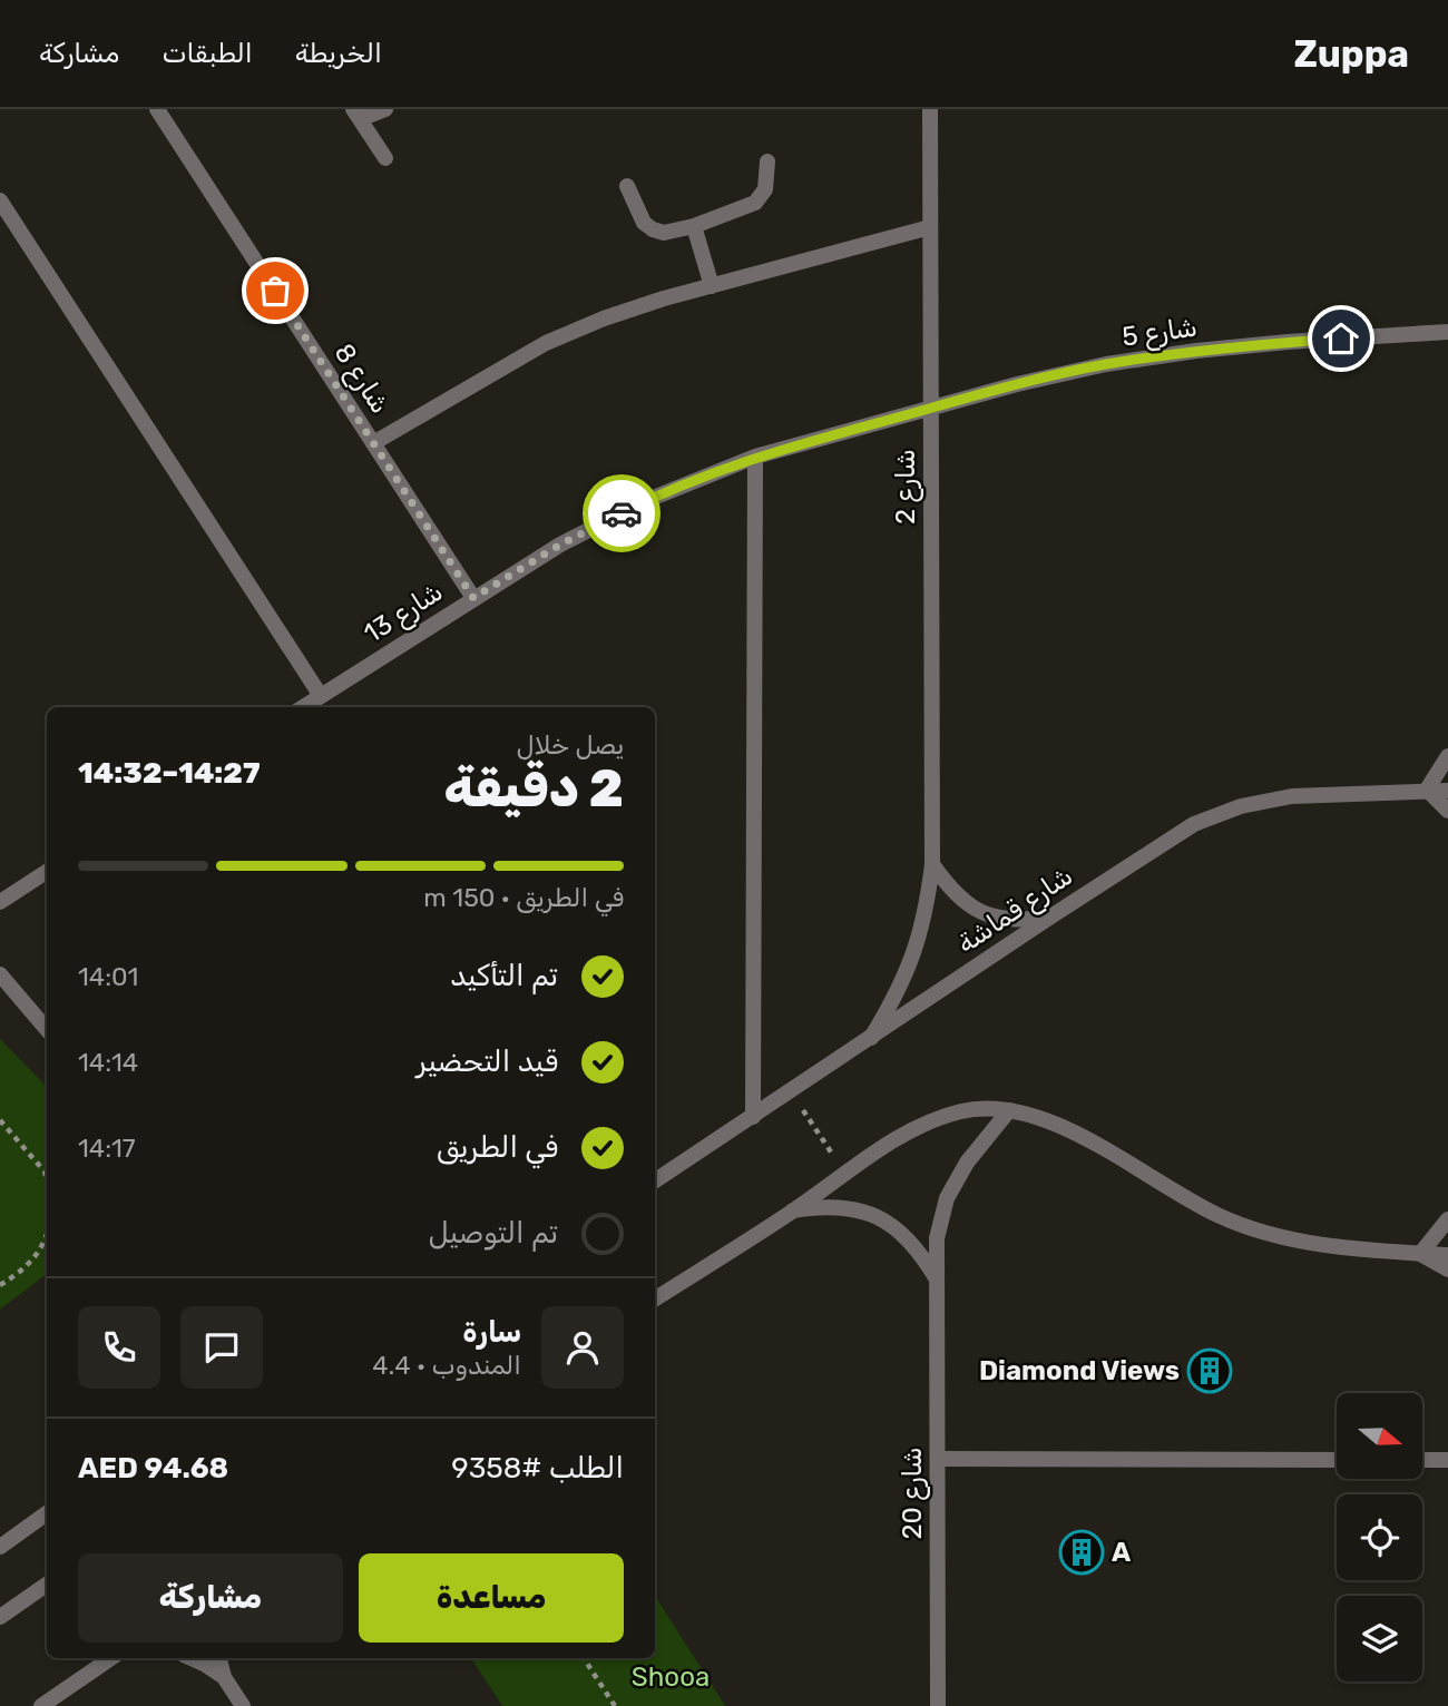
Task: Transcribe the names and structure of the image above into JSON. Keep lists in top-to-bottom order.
{
  "streets": {
    "street": [
      "شارع 5",
      "شارع 8",
      "شارع 2",
      "شارع 13",
      "شارع قماشة",
      "شارع 20"
    ]
  },
  "crossings": [
    ["شارع 5", "شارع 2"],
    ["شارع 5", "شارع 13"],
    ["شارع 8", "شارع 13"],
    ["شارع 2", "شارع 13"],
    ["شارع 2", "شارع قماشة"]
  ],
  "parks": ["Shooa"],
  "places": {
    "building": ["Diamond Views", "A"]
  },
  "north": "right",
  "page": {
    "header": "Zuppa",
    "nav": ["الخريطة", "الطبقات", "مشاركة"],
    "heading": ["2 دقيقة", "يصل خلال", "14:27–14:32"],
    "panel": [
      "سارة",
      "المندوب · 4.4",
      "الطلب #9358",
      "AED 94.68"
    ],
    "bar": "في الطريق · 150 m",
    "list": [
      ["تم التأكيد", "14:01"],
      ["قيد التحضير", "14:14"],
      ["في الطريق", "14:17"],
      "تم التوصيل"
    ],
    "buttons": ["مساعدة", "مشاركة"]
  }
}
